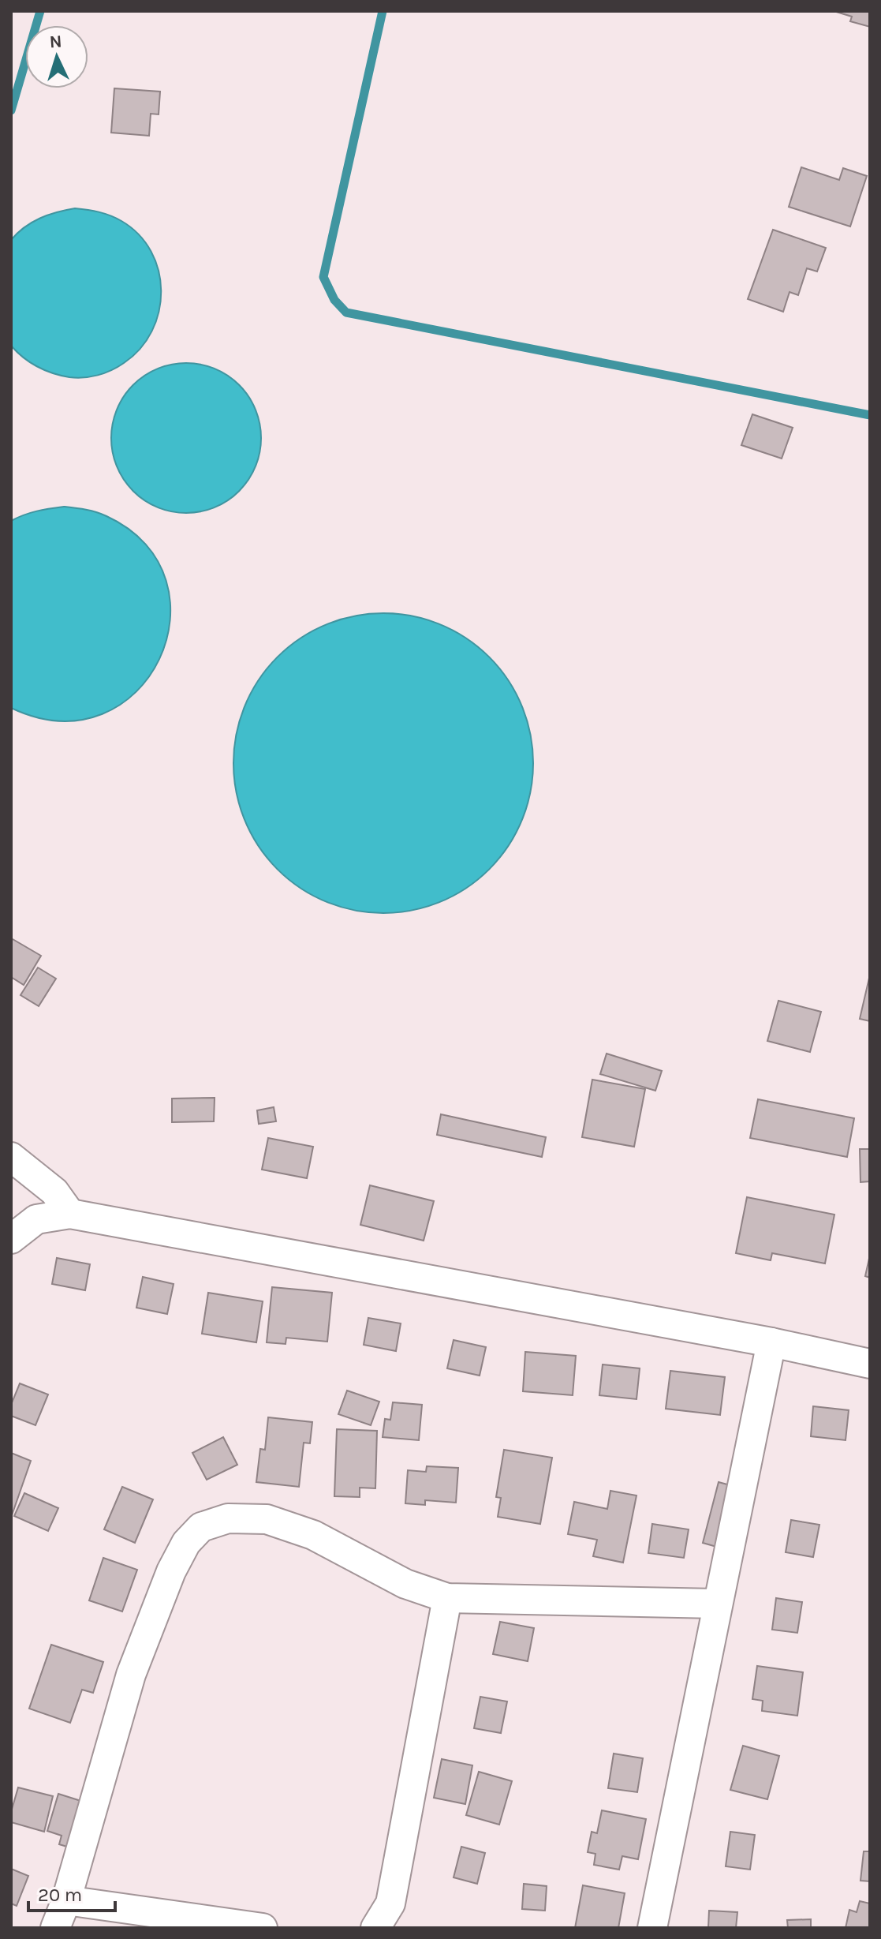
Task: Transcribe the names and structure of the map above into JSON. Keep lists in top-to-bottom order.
{
  "scale_bar": "20 m",
  "north": "top"
}
